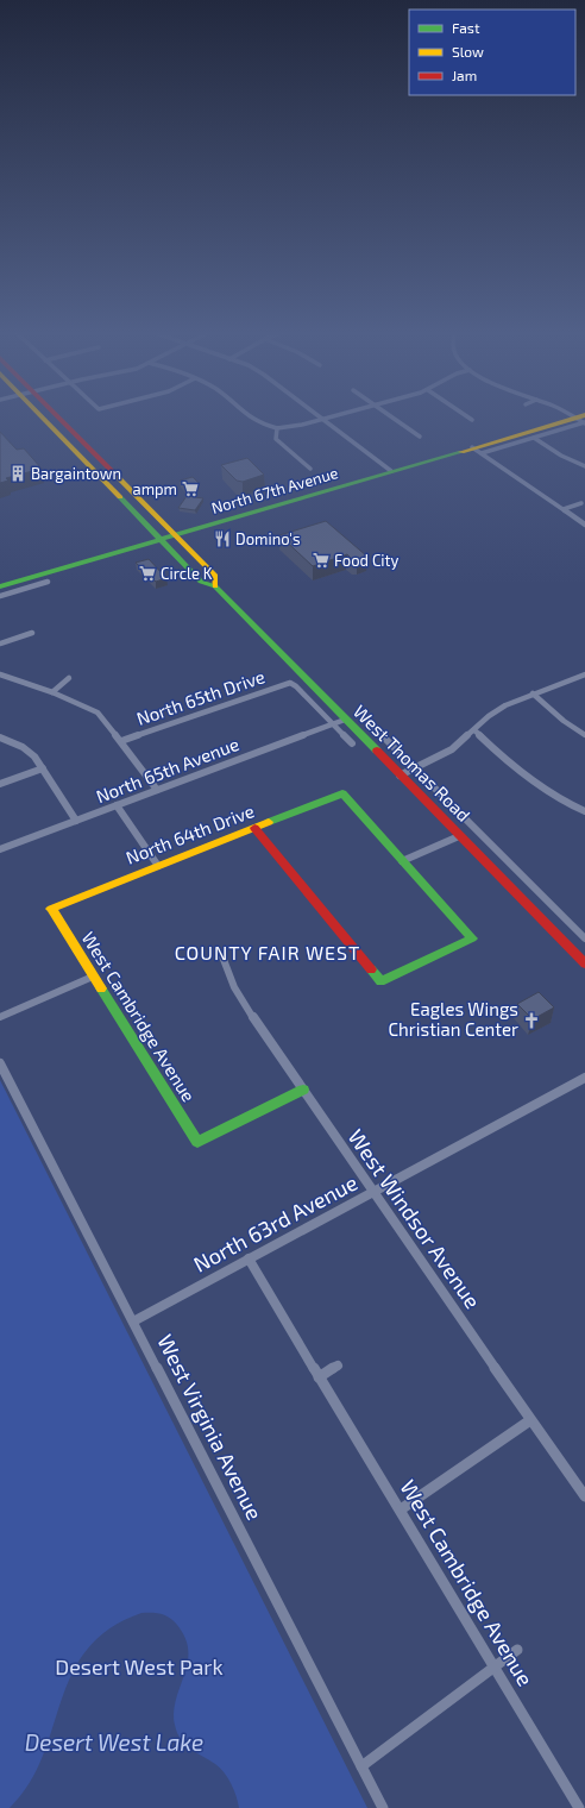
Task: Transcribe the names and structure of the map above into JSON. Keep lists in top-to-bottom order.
{
  "streets": {
    "main road": [
      "North 67th Avenue",
      "West Thomas Road",
      "North 64th Drive",
      "West Cambridge Avenue"
    ],
    "street": [
      "North 65th Drive",
      "North 65th Avenue",
      "West Windsor Avenue",
      "North 63rd Avenue",
      "West Virginia Avenue"
    ]
  },
  "crossings": [
    ["North 67th Avenue", "West Thomas Road"],
    ["North 65th Drive", "West Thomas Road"],
    ["West Thomas Road", "North 65th Avenue"],
    ["North 64th Drive", "West Cambridge Avenue"],
    ["West Cambridge Avenue", "West Windsor Avenue"],
    ["West Cambridge Avenue", "North 63rd Avenue"],
    ["West Windsor Avenue", "North 63rd Avenue"],
    ["North 63rd Avenue", "West Virginia Avenue"]
  ],
  "districts": ["COUNTY FAIR WEST"],
  "water": ["Desert West Lake"],
  "parks": ["Desert West Park"],
  "places": {
    "building": ["Bargaintown"],
    "supermarket": ["ampm", "Food City", "Circle K"],
    "restaurant": ["Domino's"],
    "church": ["Eagles Wings Christian Center"]
  },
  "legend": ["Fast", "Slow", "Jam"]
}
